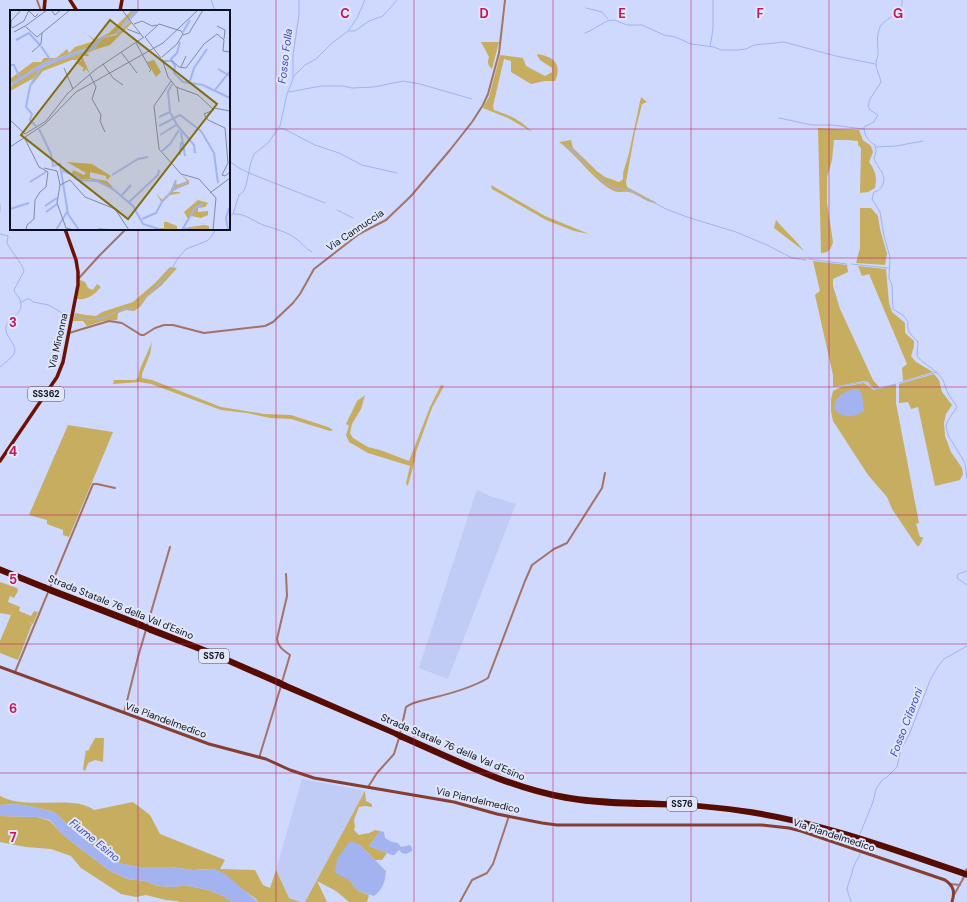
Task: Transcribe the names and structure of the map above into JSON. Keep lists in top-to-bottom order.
{
  "streets": {
    "highway": ["Strada Statale 76 della Val d'Esino", "SS76"],
    "main road": ["Via Minonna", "SS362", "Via Piandelmedico"],
    "street": ["Via Cannuccia"]
  },
  "crossings": [
    ["Via Cannuccia", "Via Minonna"]
  ],
  "water": ["Fosso Folla", "Fosso Cifaroni", "Fiume Esino"],
  "grid": {
    "columns": [
      "C",
      "D",
      "E",
      "F",
      "G"
    ],
    "rows": [
      "3",
      "4",
      "5",
      "6",
      "7"
    ]
  }
}
